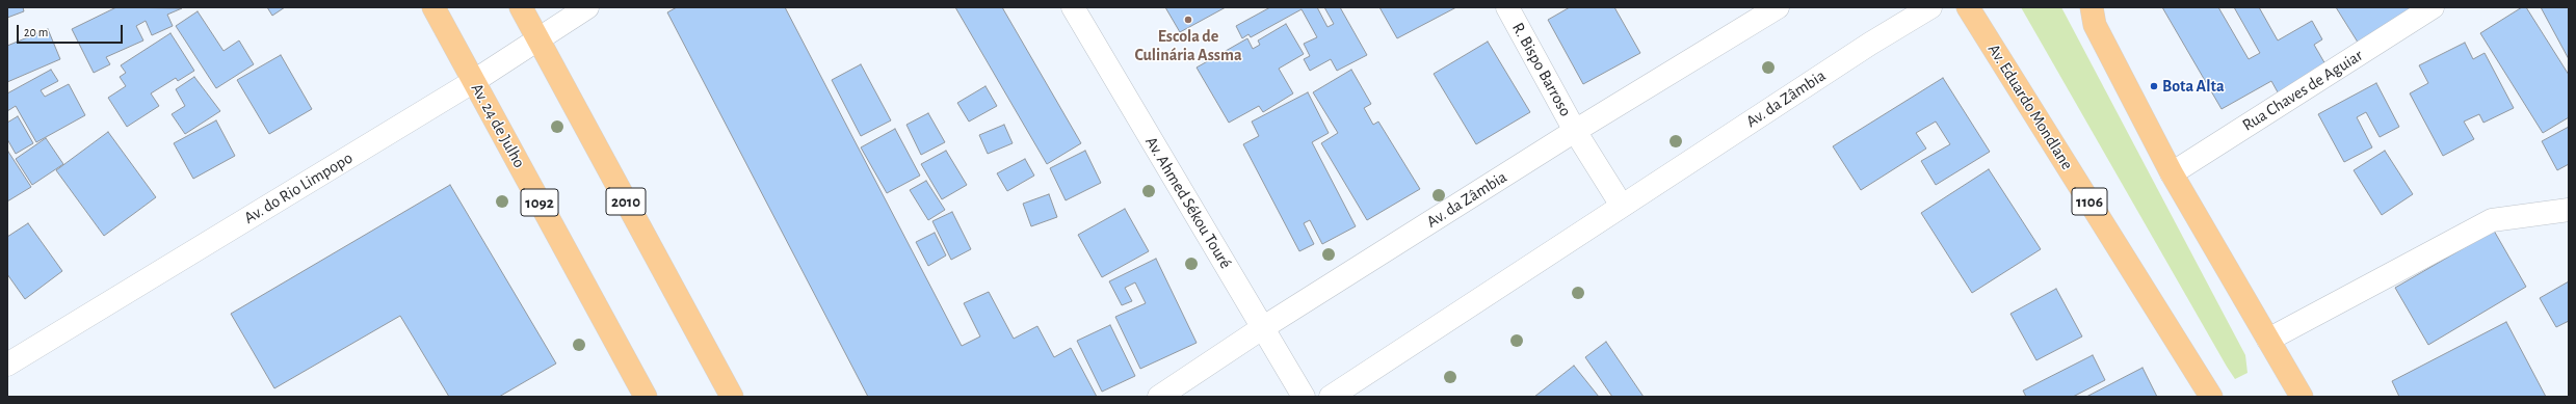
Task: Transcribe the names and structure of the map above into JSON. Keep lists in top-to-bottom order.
{
  "streets": {
    "main road": [
      "Av. Eduardo Mondlane",
      "Av. 24 de Julho",
      "2010",
      "1106",
      "1092"
    ],
    "street": [
      "R. Bispo Barroso",
      "Rua Chaves de Aguiar",
      "Av. da Zâmbia",
      "Av. do Rio Limpopo",
      "Av. Ahmed Sékou Touré"
    ]
  },
  "crossings": [
    ["R. Bispo Barroso", "Av. da Zâmbia"],
    ["Av. da Zâmbia", "Av. Ahmed Sékou Touré"],
    ["Av. 24 de Julho", "Av. do Rio Limpopo"],
    ["Av. do Rio Limpopo", "2010"]
  ],
  "places": ["Escola de Culinária Assma", "Bota Alta"],
  "scale_bar": "20 m"
}
